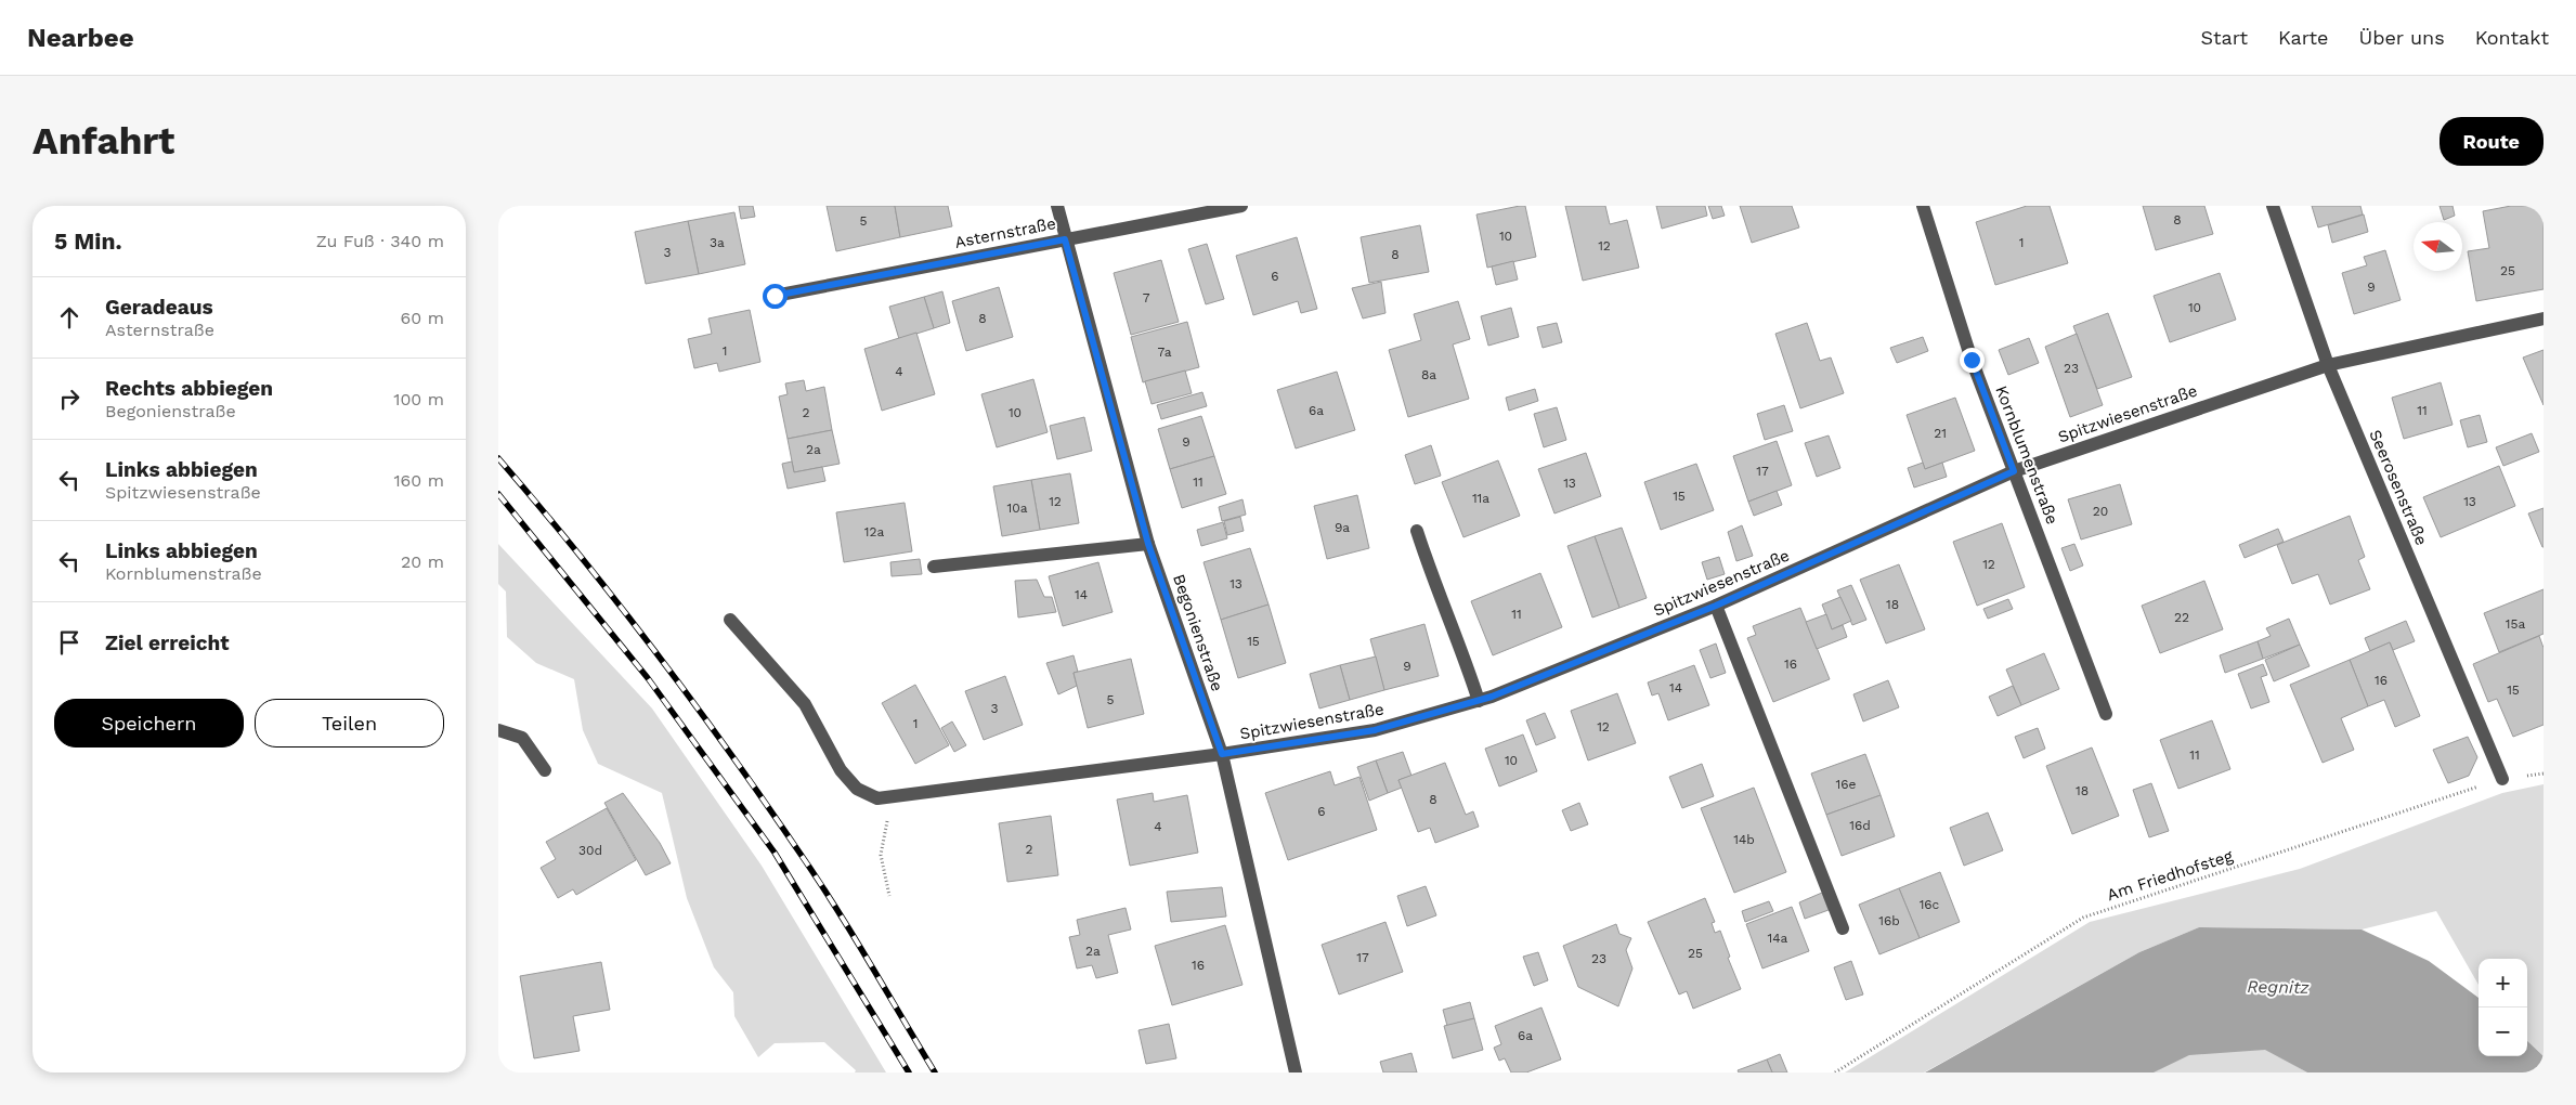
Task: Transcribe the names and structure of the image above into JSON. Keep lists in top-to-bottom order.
{
  "streets": {
    "street": [
      "Asternstraße",
      "Spitzwiesenstraße",
      "Kornblumenstraße",
      "Seerosenstraße",
      "Begonienstraße"
    ],
    "path": ["Am Friedhofsteg"]
  },
  "crossings": [
    ["Asternstraße", "Begonienstraße"],
    ["Spitzwiesenstraße", "Kornblumenstraße"],
    ["Spitzwiesenstraße", "Seerosenstraße"],
    ["Spitzwiesenstraße", "Begonienstraße"],
    ["Seerosenstraße", "Am Friedhofsteg"]
  ],
  "water": ["Regnitz"],
  "house_numbers": [
    "8",
    "5",
    "10",
    "3a",
    "1",
    "12",
    "3",
    "8",
    "25",
    "6",
    "9",
    "7",
    "10",
    "8",
    "1",
    "7a",
    "23",
    "4",
    "8a",
    "6a",
    "11",
    "2",
    "10",
    "21",
    "9",
    "2a",
    "17",
    "11",
    "13",
    "15",
    "11a",
    "12",
    "13",
    "10a",
    "20",
    "9a",
    "12a",
    "12",
    "13",
    "14",
    "18",
    "11",
    "22",
    "15a",
    "15",
    "16",
    "9",
    "16",
    "14",
    "15",
    "5",
    "3",
    "1",
    "12",
    "11",
    "10",
    "16e",
    "18",
    "8",
    "6",
    "16d",
    "4",
    "14b",
    "2",
    "30d",
    "16c",
    "16b",
    "14a",
    "2a",
    "25",
    "17",
    "23",
    "16",
    "6a"
  ],
  "north": "left",
  "page": {
    "header": "Nearbee",
    "nav": [
      "Start",
      "Karte",
      "Über uns",
      "Kontakt"
    ],
    "buttons": [
      "Route",
      ["Speichern", "Teilen"]
    ],
    "title": "Anfahrt",
    "heading": ["5 Min.", "Zu Fuß · 340 m"],
    "list": [
      ["Geradeaus", "Asternstraße", "60 m"],
      ["Rechts abbiegen", "Begonienstraße", "100 m"],
      ["Links abbiegen", "Spitzwiesenstraße", "160 m"],
      ["Links abbiegen", "Kornblumenstraße", "20 m"],
      "Ziel erreicht"
    ],
    "map_buttons": ["+", "−"]
  }
}
